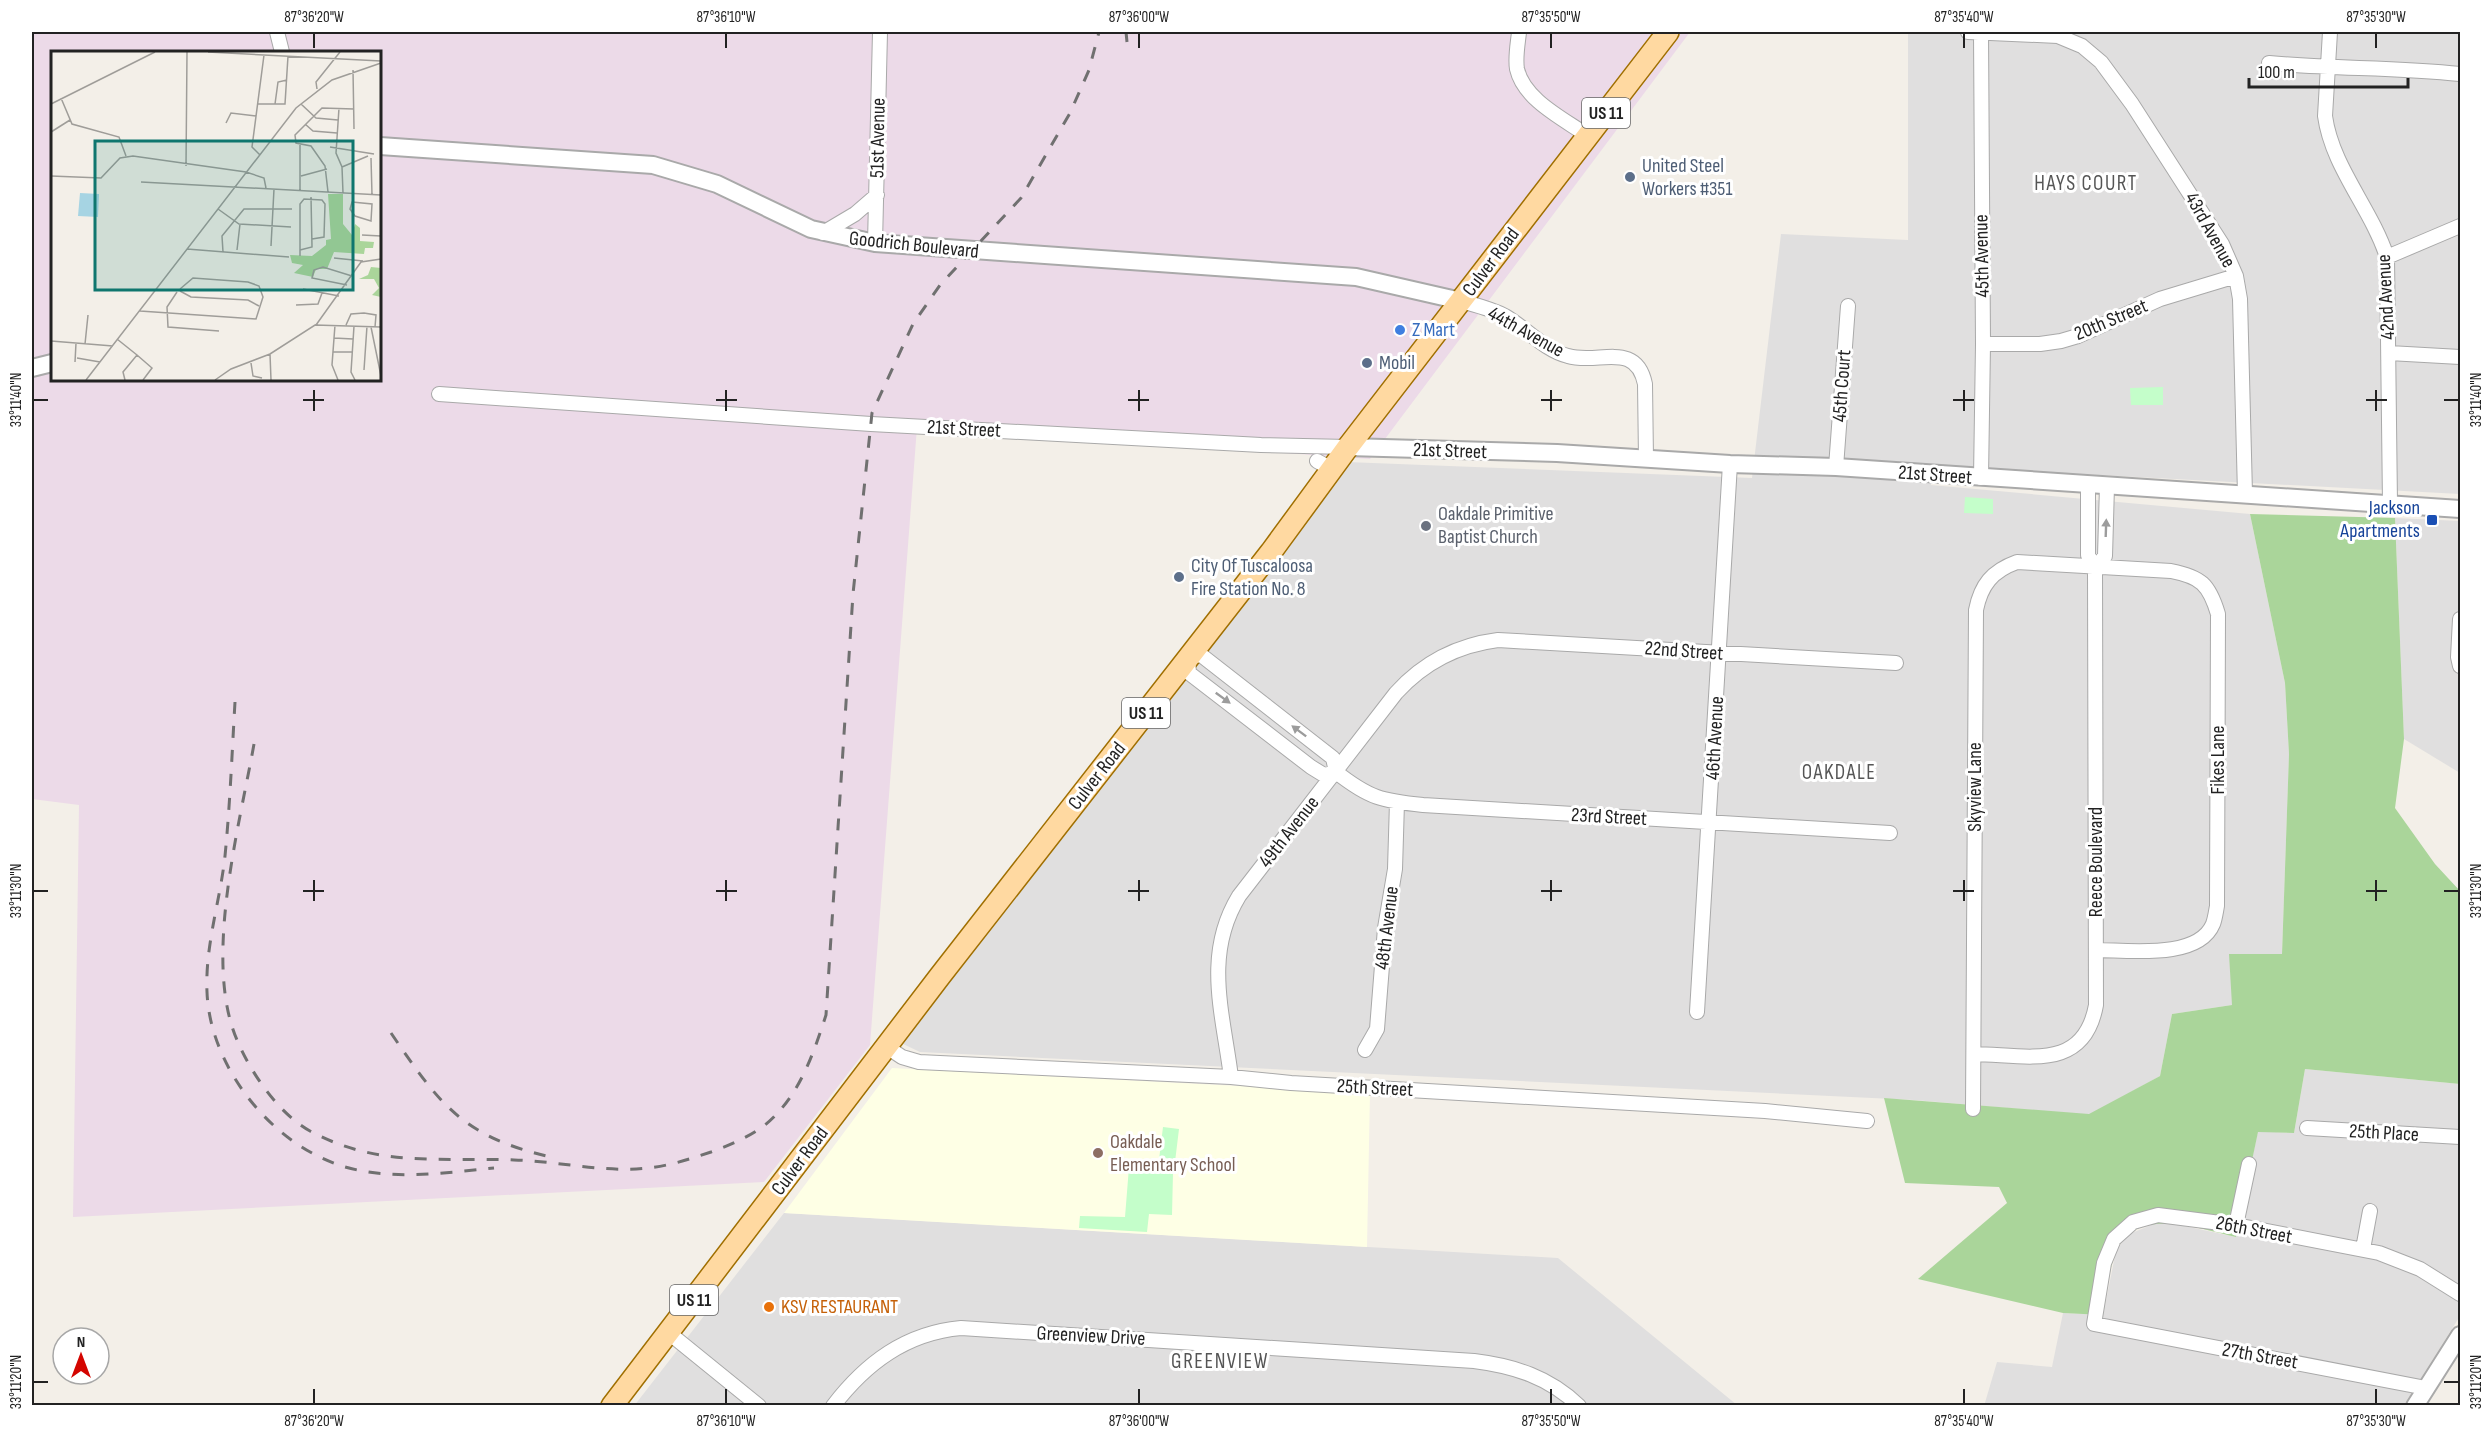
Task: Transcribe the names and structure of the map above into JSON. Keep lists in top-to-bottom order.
{
  "streets": {
    "main road": ["US 11", "Culver Road"],
    "street": [
      "51st Avenue",
      "43rd Avenue",
      "Goodrich Boulevard",
      "45th Avenue",
      "42nd Avenue",
      "20th Street",
      "44th Avenue",
      "45th Court",
      "21st Street",
      "22nd Street",
      "46th Avenue",
      "Fikes Lane",
      "Skyview Lane",
      "23rd Street",
      "49th Avenue",
      "Reece Boulevard",
      "48th Avenue",
      "25th Street",
      "25th Place",
      "26th Street",
      "Greenview Drive",
      "27th Street"
    ]
  },
  "crossings": [
    ["51st Avenue", "Goodrich Boulevard"],
    ["43rd Avenue", "45th Avenue"],
    ["43rd Avenue", "20th Street"],
    ["43rd Avenue", "21st Street"],
    ["Goodrich Boulevard", "Culver Road"],
    ["Goodrich Boulevard", "44th Avenue"],
    ["45th Avenue", "20th Street"],
    ["45th Avenue", "21st Street"],
    ["Culver Road", "44th Avenue"],
    ["Culver Road", "21st Street"],
    ["Culver Road", "23rd Street"],
    ["Culver Road", "25th Street"],
    ["42nd Avenue", "21st Street"],
    ["44th Avenue", "21st Street"],
    ["45th Court", "21st Street"],
    ["21st Street", "46th Avenue"],
    ["21st Street", "Reece Boulevard"],
    ["22nd Street", "46th Avenue"],
    ["22nd Street", "49th Avenue"],
    ["46th Avenue", "23rd Street"],
    ["Fikes Lane", "Skyview Lane"],
    ["Fikes Lane", "Reece Boulevard"],
    ["Skyview Lane", "Reece Boulevard"],
    ["23rd Street", "49th Avenue"],
    ["23rd Street", "48th Avenue"],
    ["49th Avenue", "25th Street"],
    ["26th Street", "27th Street"]
  ],
  "districts": ["HAYS COURT", "OAKDALE", "GREENVIEW"],
  "places": {
    "other": [
      "United Steel Workers #351",
      "Z Mart",
      "Mobil",
      "Oakdale Primitive Baptist Church",
      "City Of Tuscaloosa Fire Station No. 8",
      "Oakdale Elementary School",
      "KSV RESTAURANT"
    ],
    "transit": ["Jackson Apartments"]
  },
  "scale_bar": "100 m",
  "north": "top",
  "coordinates": [
    "87°36'20\"W",
    "87°36'10\"W",
    "87°36'00\"W",
    "87°35'50\"W",
    "87°35'40\"W",
    "87°35'30\"W",
    "33°11'40\"N",
    "33°11'30\"N",
    "33°11'20\"N"
  ]
}
